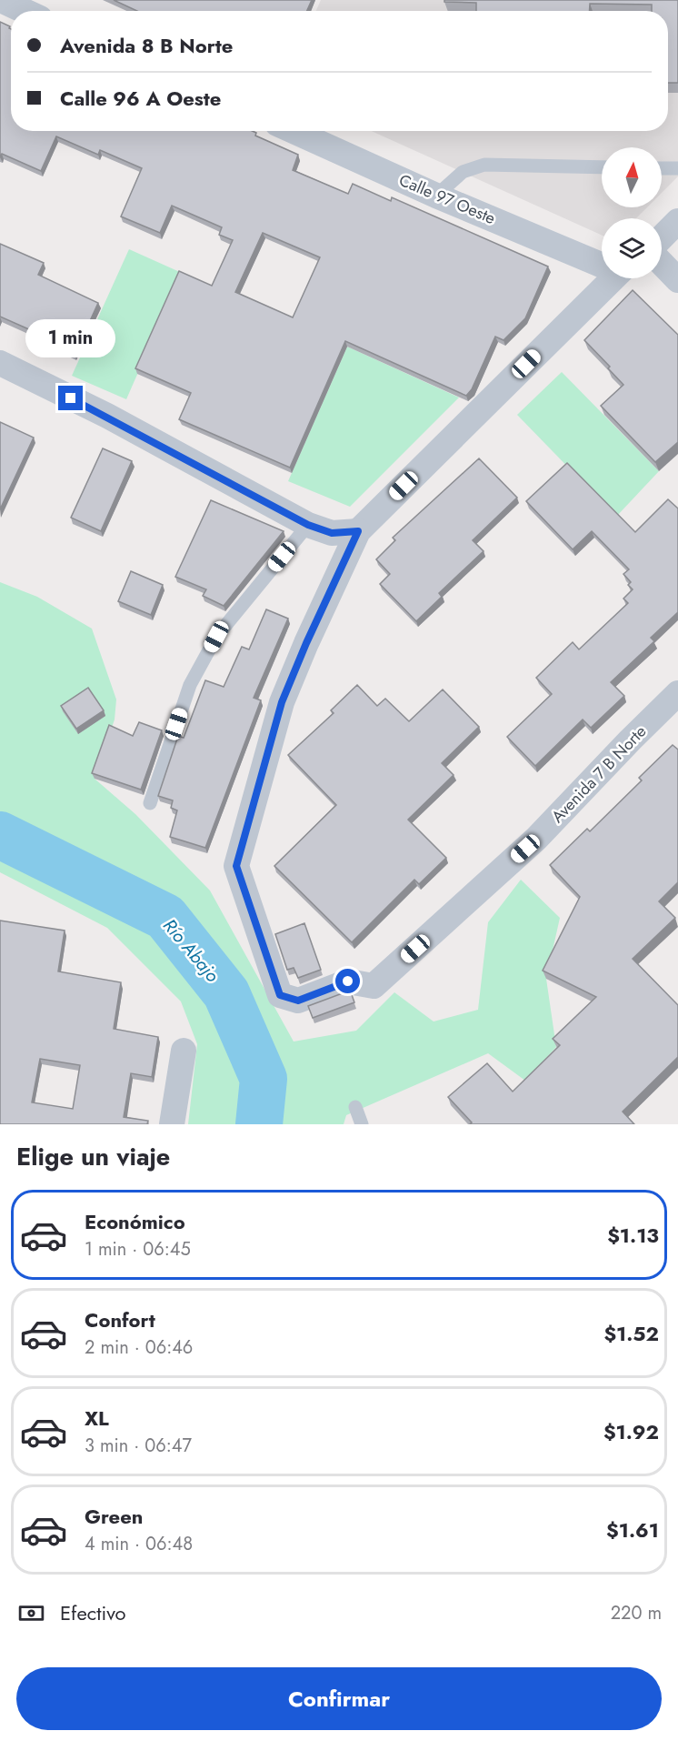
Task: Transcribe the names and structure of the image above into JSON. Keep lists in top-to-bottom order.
{
  "streets": {
    "street": ["Calle 97 Oeste", "Avenida 7 B Norte"]
  },
  "water": ["Río Abajo"],
  "north": "top",
  "page": {
    "banner": ["Avenida 8 B Norte", "Calle 96 A Oeste"],
    "bubble": "1 min",
    "heading": "Elige un viaje",
    "list": [
      {
        "name": "Económico",
        "note": "1 min · 06:45",
        "value": "$1.13"
      },
      {
        "name": "Confort",
        "note": "2 min · 06:46",
        "value": "$1.52"
      },
      {
        "name": "XL",
        "note": "3 min · 06:47",
        "value": "$1.92"
      },
      {
        "name": "Green",
        "note": "4 min · 06:48",
        "value": "$1.61"
      }
    ],
    "pay": ["Efectivo", "220 m"],
    "buttons": "Confirmar"
  }
}
